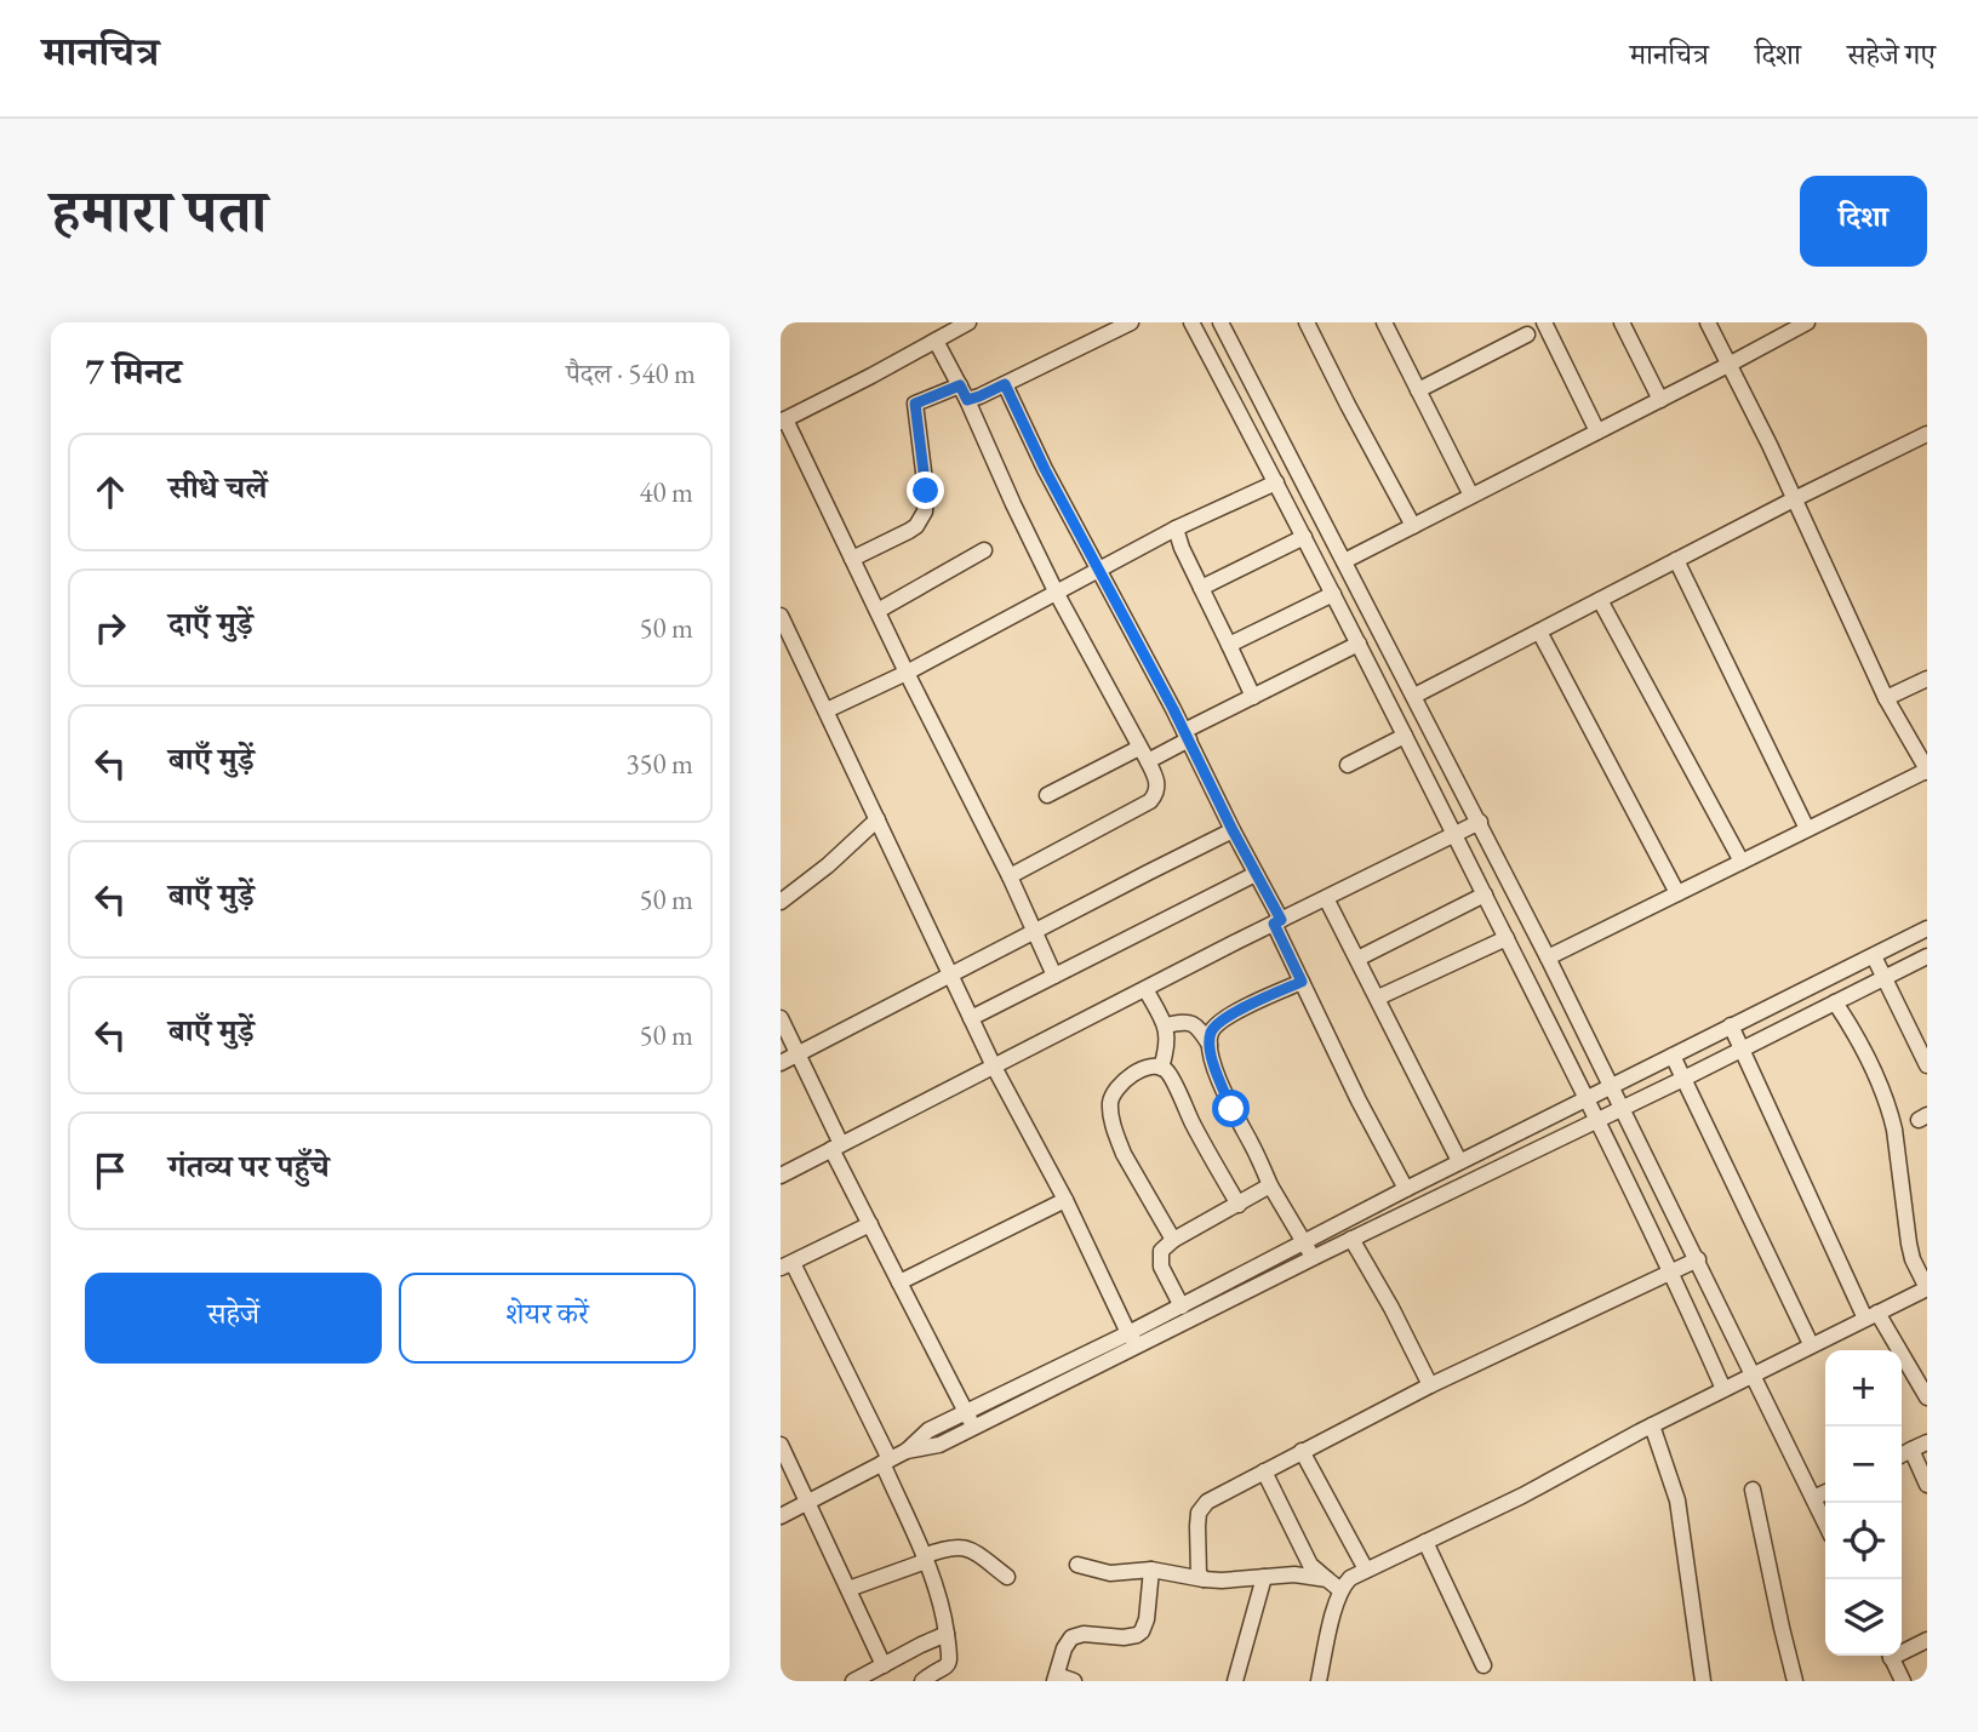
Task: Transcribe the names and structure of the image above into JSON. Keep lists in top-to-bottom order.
{
  "page": {
    "header": "मानचित्र",
    "nav": ["मानचित्र", "दिशा", "सहेजे गए"],
    "title": "हमारा पता",
    "buttons": [
      "दिशा",
      ["सहेजें", "शेयर करें"]
    ],
    "heading": ["7 मिनट", "पैदल · 540 m"],
    "list": [
      ["सीधे चलें", "40 m"],
      ["दाएँ मुड़ें", "50 m"],
      ["बाएँ मुड़ें", "350 m"],
      ["बाएँ मुड़ें", "50 m"],
      ["बाएँ मुड़ें", "50 m"],
      "गंतव्य पर पहुँचे"
    ],
    "map_buttons": ["+", "−"]
  }
}
